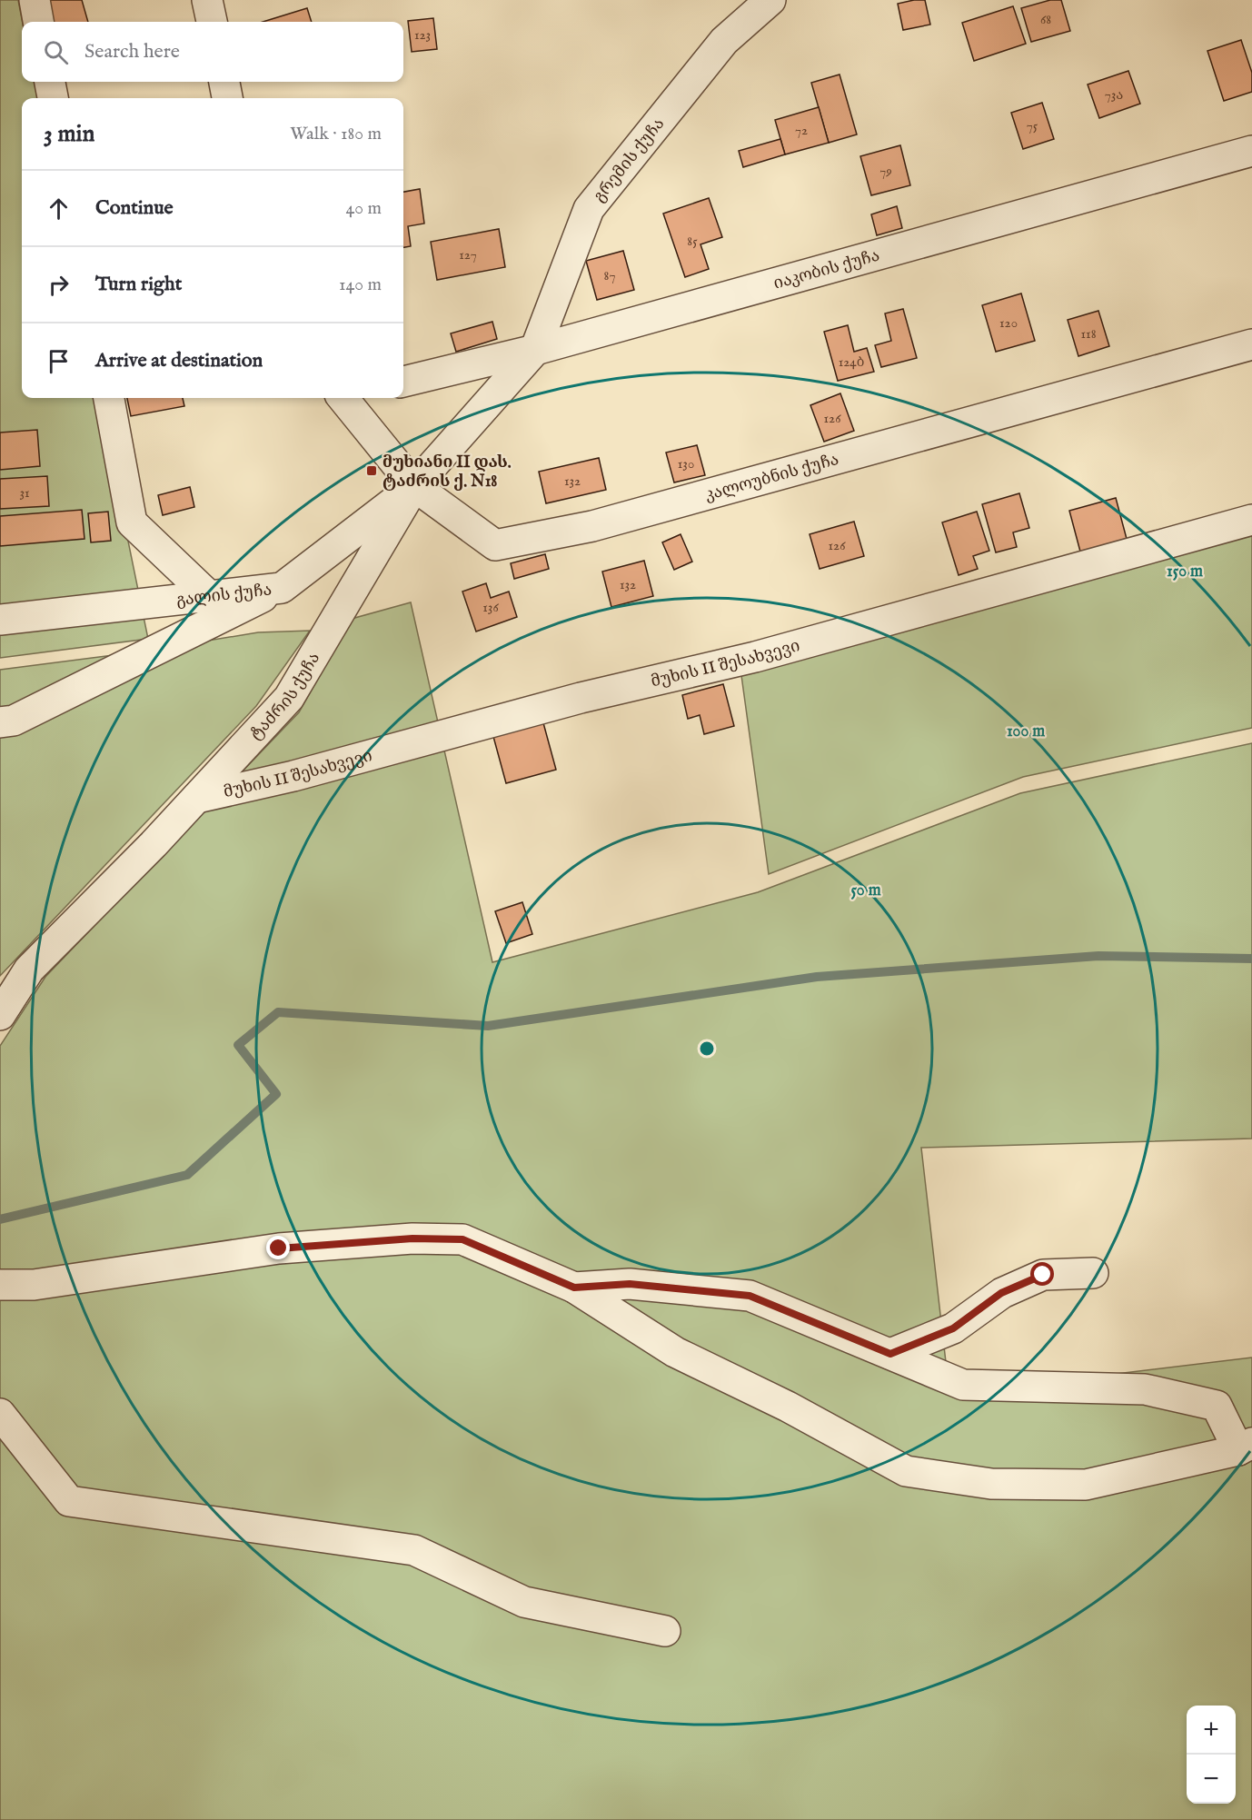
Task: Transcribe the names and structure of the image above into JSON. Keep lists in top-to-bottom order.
{
  "streets": {
    "street": [
      "გრემის ქუჩა",
      "იაკობის ქუჩა",
      "კალოუბნის ქუჩა",
      "გალის ქუჩა",
      "მუხის II შესახვევი",
      "ტაძრის ქუჩა"
    ]
  },
  "crossings": [
    ["გრემის ქუჩა", "იაკობის ქუჩა"],
    ["გრემის ქუჩა", "ტაძრის ქუჩა"],
    ["იაკობის ქუჩა", "ტაძრის ქუჩა"],
    ["კალოუბნის ქუჩა", "გალის ქუჩა"],
    ["კალოუბნის ქუჩა", "ტაძრის ქუჩა"],
    ["გალის ქუჩა", "ტაძრის ქუჩა"],
    ["მუხის II შესახვევი", "ტაძრის ქუჩა"]
  ],
  "places": {
    "transit": ["მუხიანი II დას. ტაძრის ქ. N18"]
  },
  "house_numbers": [
    "68",
    "123",
    "73ა",
    "75",
    "72",
    "79",
    "85",
    "127",
    "87",
    "120",
    "118",
    "124ბ",
    "126",
    "130",
    "132",
    "31",
    "126",
    "132",
    "136"
  ],
  "page": {
    "search": "Search here",
    "heading": ["3 min", "Walk · 180 m"],
    "list": [
      ["Continue", "40 m"],
      ["Turn right", "140 m"],
      "Arrive at destination"
    ],
    "map_buttons": ["+", "−"]
  },
  "rings": ["150 m", "100 m", "50 m"]
}
